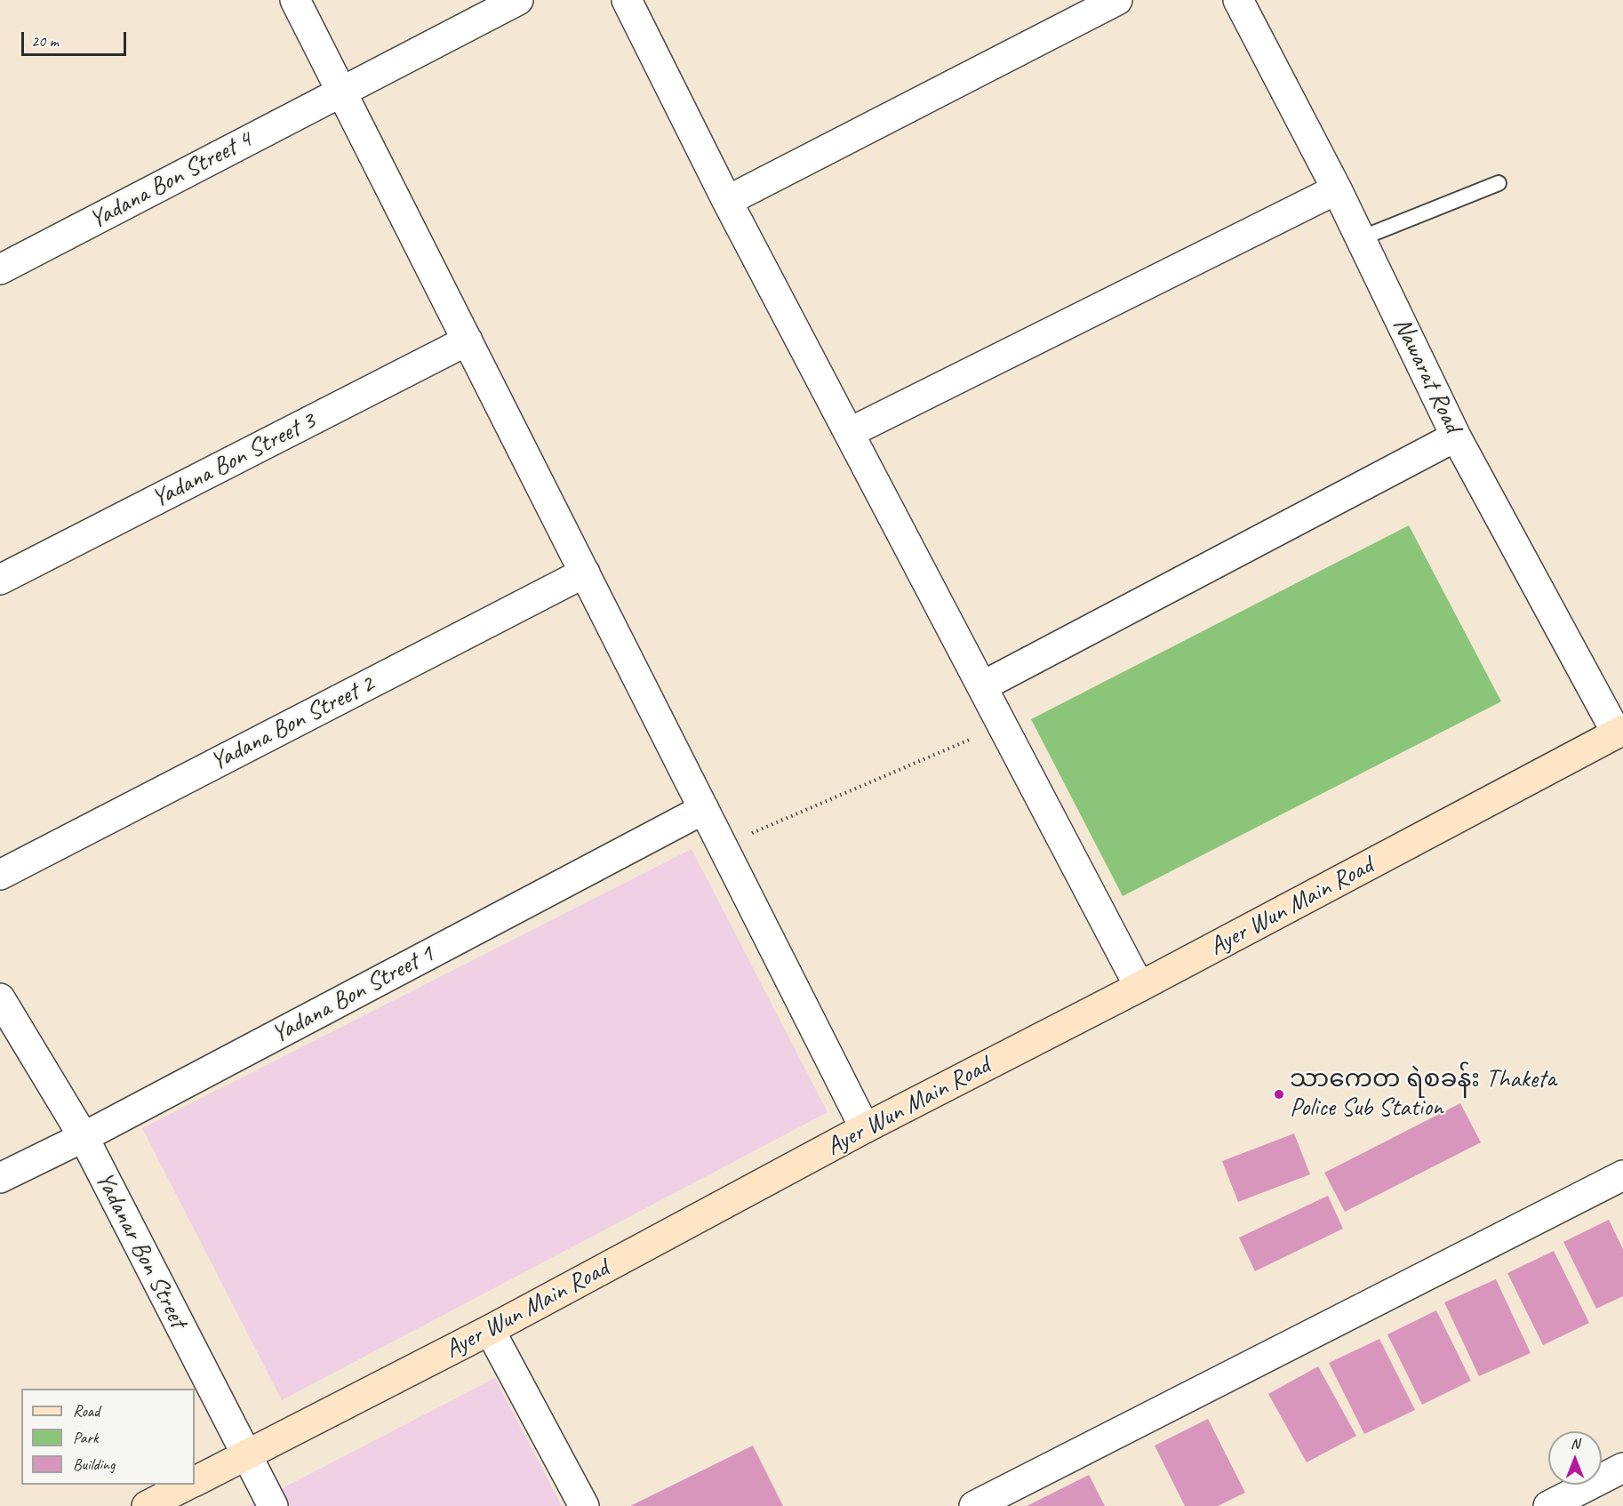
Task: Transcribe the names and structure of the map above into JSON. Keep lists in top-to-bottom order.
{
  "streets": {
    "main road": ["Ayer Wun Main Road"],
    "street": [
      "Yadana Bon Street 4",
      "Nawarat Road",
      "Yadana Bon Street 3",
      "Yadana Bon Street 2",
      "Yadana Bon Street 1",
      "Yadanar Bon Street"
    ]
  },
  "crossings": [
    ["Nawarat Road", "Ayer Wun Main Road"],
    ["Ayer Wun Main Road", "Yadanar Bon Street"],
    ["Yadana Bon Street 1", "Yadanar Bon Street"]
  ],
  "places": ["သာကေတ ရဲစခန်း Thaketa Police Sub Station"],
  "legend": ["Road", "Park", "Building"],
  "scale_bar": "20 m",
  "north": "top"
}
